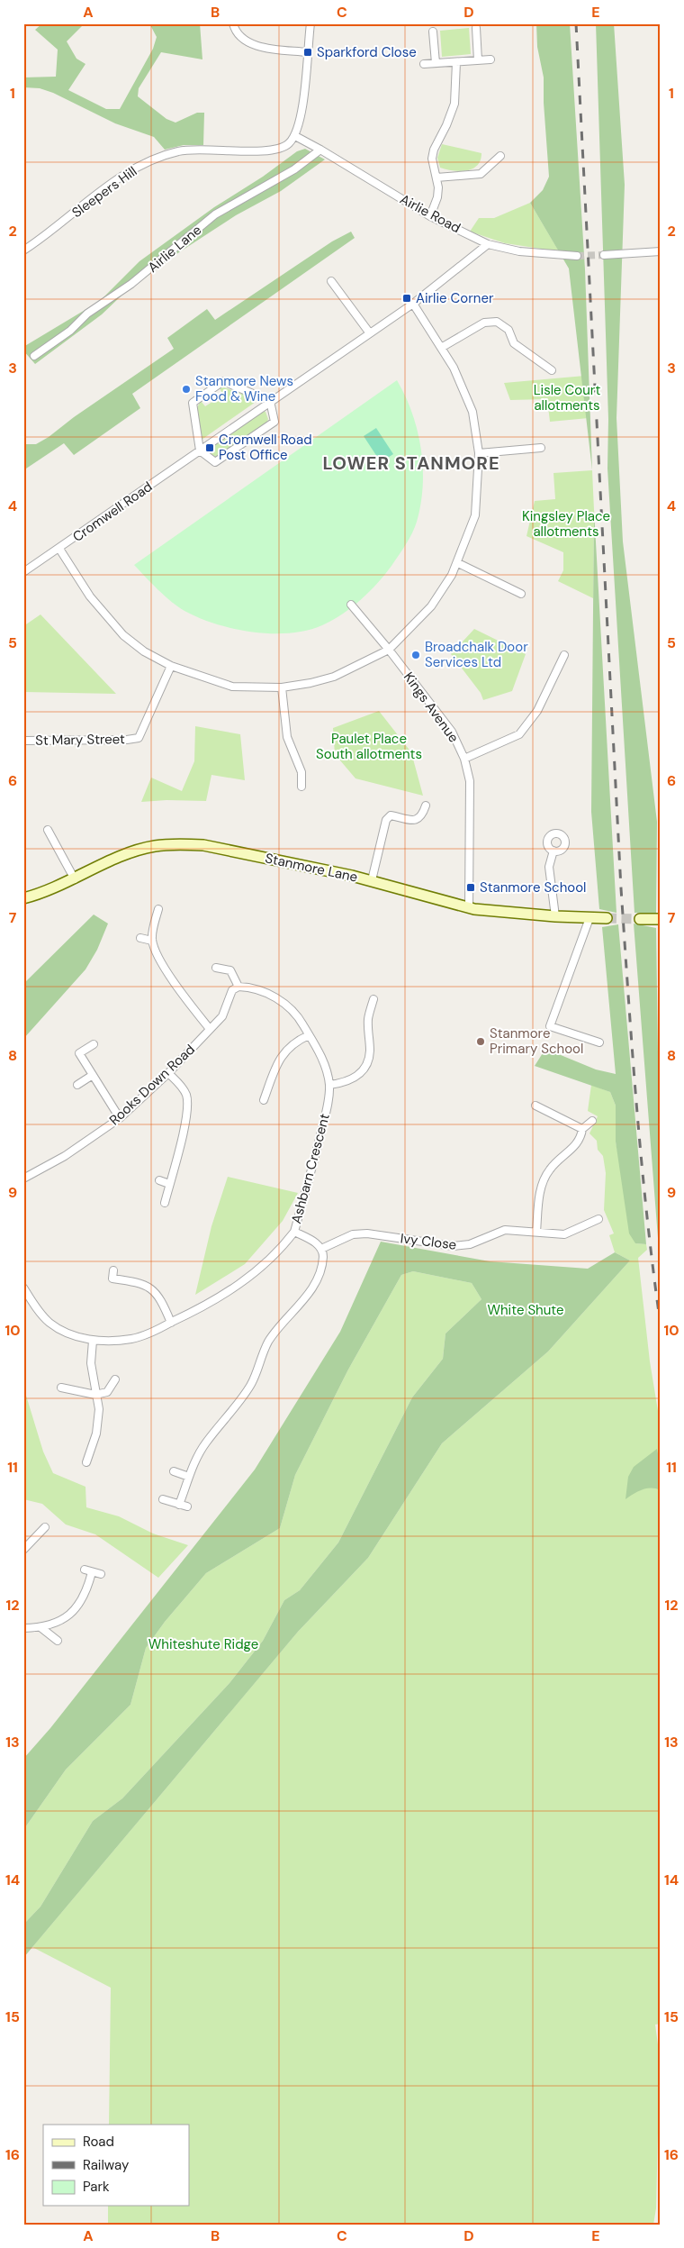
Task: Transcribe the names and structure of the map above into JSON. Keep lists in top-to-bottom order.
{
  "streets": {
    "street": [
      "Sleepers Hill",
      "Airlie Road",
      "Airlie Lane",
      "Cromwell Road",
      "Kings Avenue",
      "St Mary Street",
      "Stanmore Lane",
      "Rooks Down Road",
      "Ashbarn Crescent",
      "Ivy Close"
    ]
  },
  "crossings": [
    ["Sleepers Hill", "Airlie Road"],
    ["Airlie Road", "Airlie Lane"],
    ["Airlie Road", "Cromwell Road"],
    ["Kings Avenue", "Stanmore Lane"],
    ["Rooks Down Road", "Ashbarn Crescent"]
  ],
  "districts": ["LOWER STANMORE"],
  "parks": [
    "Lisle Court allotments",
    "Kingsley Place allotments",
    "Paulet Place South allotments",
    "White Shute",
    "Whiteshute Ridge"
  ],
  "places": {
    "transit": [
      "Sparkford Close",
      "Airlie Corner",
      "Cromwell Road Post Office",
      "Stanmore School"
    ],
    "other": ["Stanmore News Food & Wine", "Broadchalk Door Services Ltd", "Stanmore Primary School"]
  },
  "legend": ["Road", "Railway", "Park"],
  "grid": {
    "columns": [
      "A",
      "B",
      "C",
      "D",
      "E"
    ],
    "rows": [
      "1",
      "2",
      "3",
      "4",
      "5",
      "6",
      "7",
      "8",
      "9",
      "10",
      "11",
      "12",
      "13",
      "14",
      "15",
      "16"
    ]
  }
}
